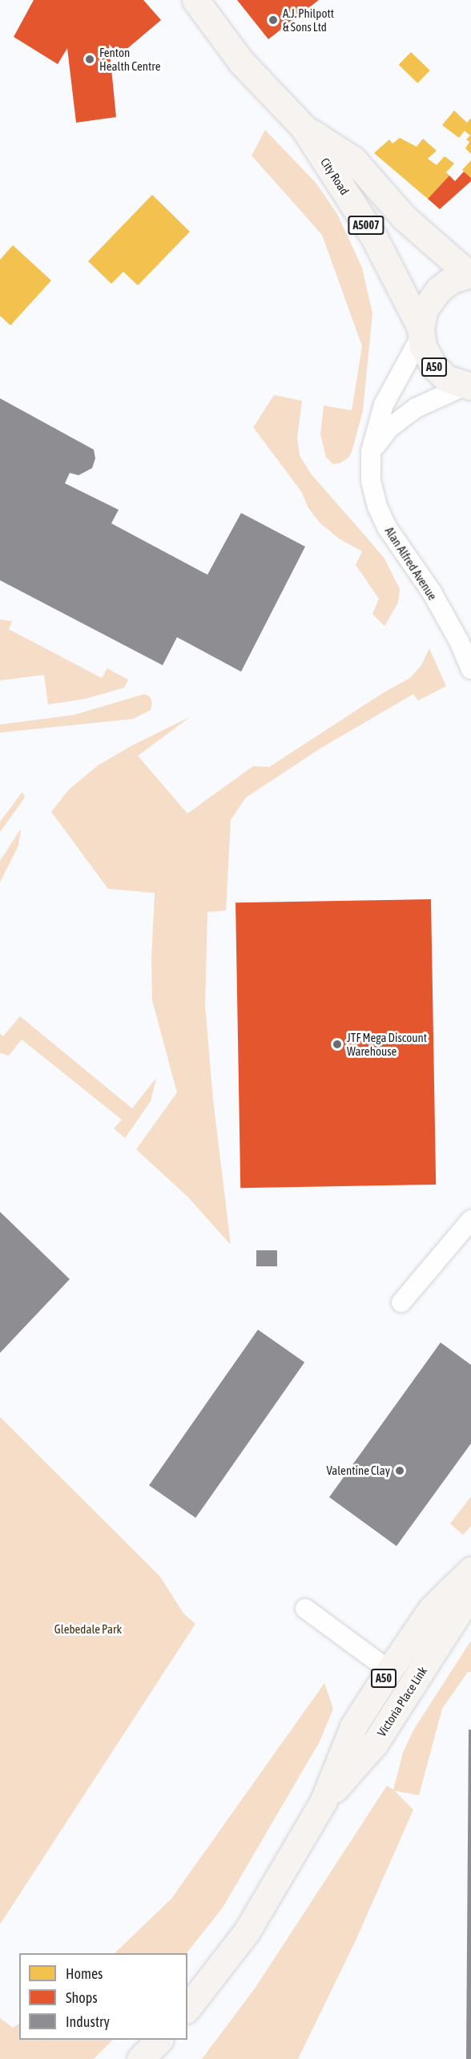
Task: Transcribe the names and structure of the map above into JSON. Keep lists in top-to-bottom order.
{
  "streets": {
    "main road": [
      "City Road",
      "A5007",
      "A50",
      "Victoria Place Link"
    ],
    "street": ["Alan Alfred Avenue"]
  },
  "crossings": [
    ["City Road", "A50"],
    ["City Road", "Alan Alfred Avenue"],
    ["A50", "Alan Alfred Avenue"]
  ],
  "parks": ["Glebedale Park"],
  "places": [
    "A.J. Philpott & Sons Ltd",
    "Fenton Health Centre",
    "JTF Mega Discount Warehouse",
    "Valentine Clay"
  ],
  "legend": ["Homes", "Shops", "Industry"]
}
